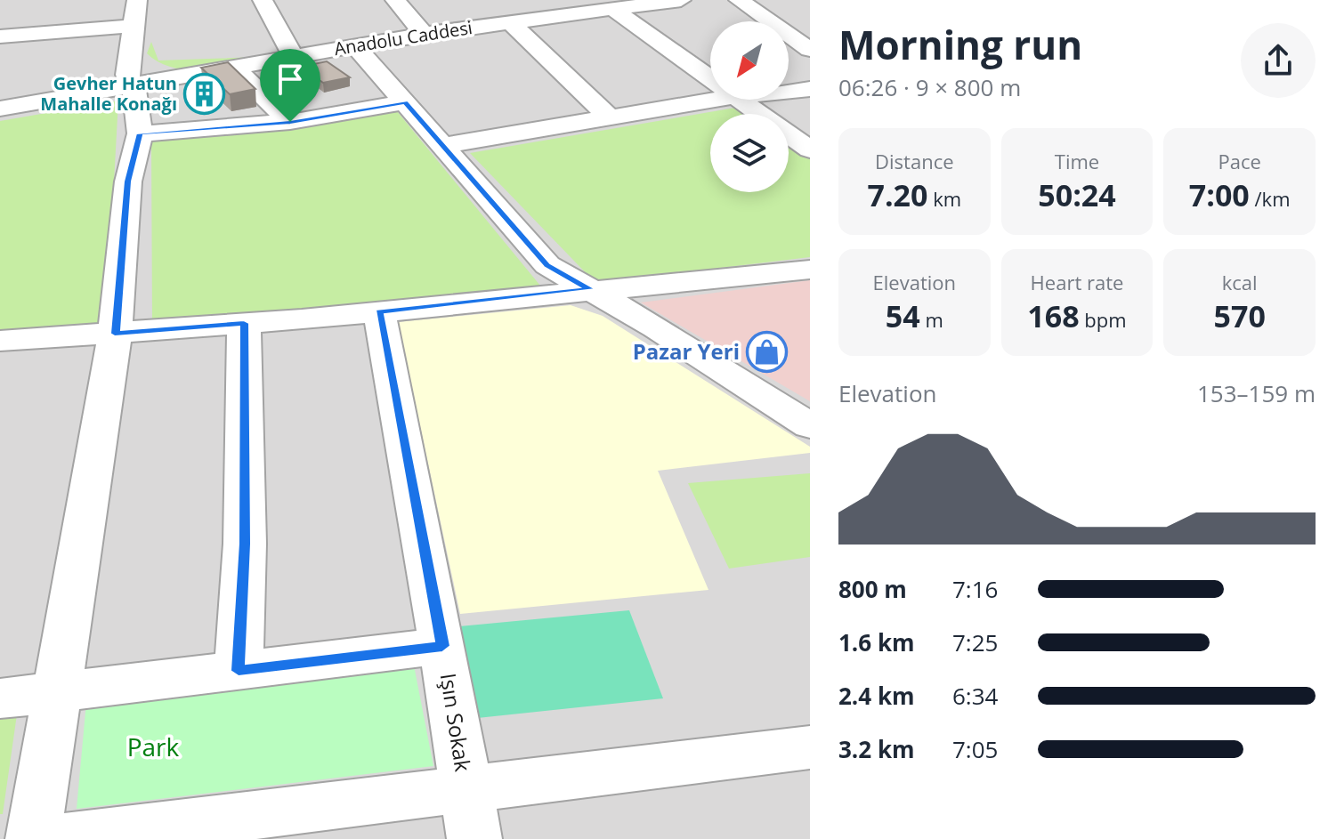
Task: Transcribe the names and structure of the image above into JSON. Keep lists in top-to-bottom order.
{
  "streets": {
    "street": ["Anadolu Caddesi", "Işın Sokak"]
  },
  "parks": ["Park"],
  "places": {
    "building": ["Gevher Hatun Mahalle Konağı"],
    "shop": ["Pazar Yeri"]
  },
  "north": "bottom left",
  "page": {
    "heading": ["Morning run", "06:26 · 9 × 800 m"],
    "stats": [
      ["Distance", "7.20 km"],
      ["Time", "50:24"],
      ["Pace", "7:00 /km"],
      ["Elevation", "54 m"],
      ["Heart rate", "168 bpm"],
      ["kcal", "570"]
    ],
    "chart": ["Elevation", "153–159 m"],
    "list": [
      {
        "name": "800 m",
        "note": "7:16"
      },
      {
        "name": "1.6 km",
        "note": "7:25"
      },
      {
        "name": "2.4 km",
        "note": "6:34"
      },
      {
        "name": "3.2 km",
        "note": "7:05"
      }
    ]
  }
}
